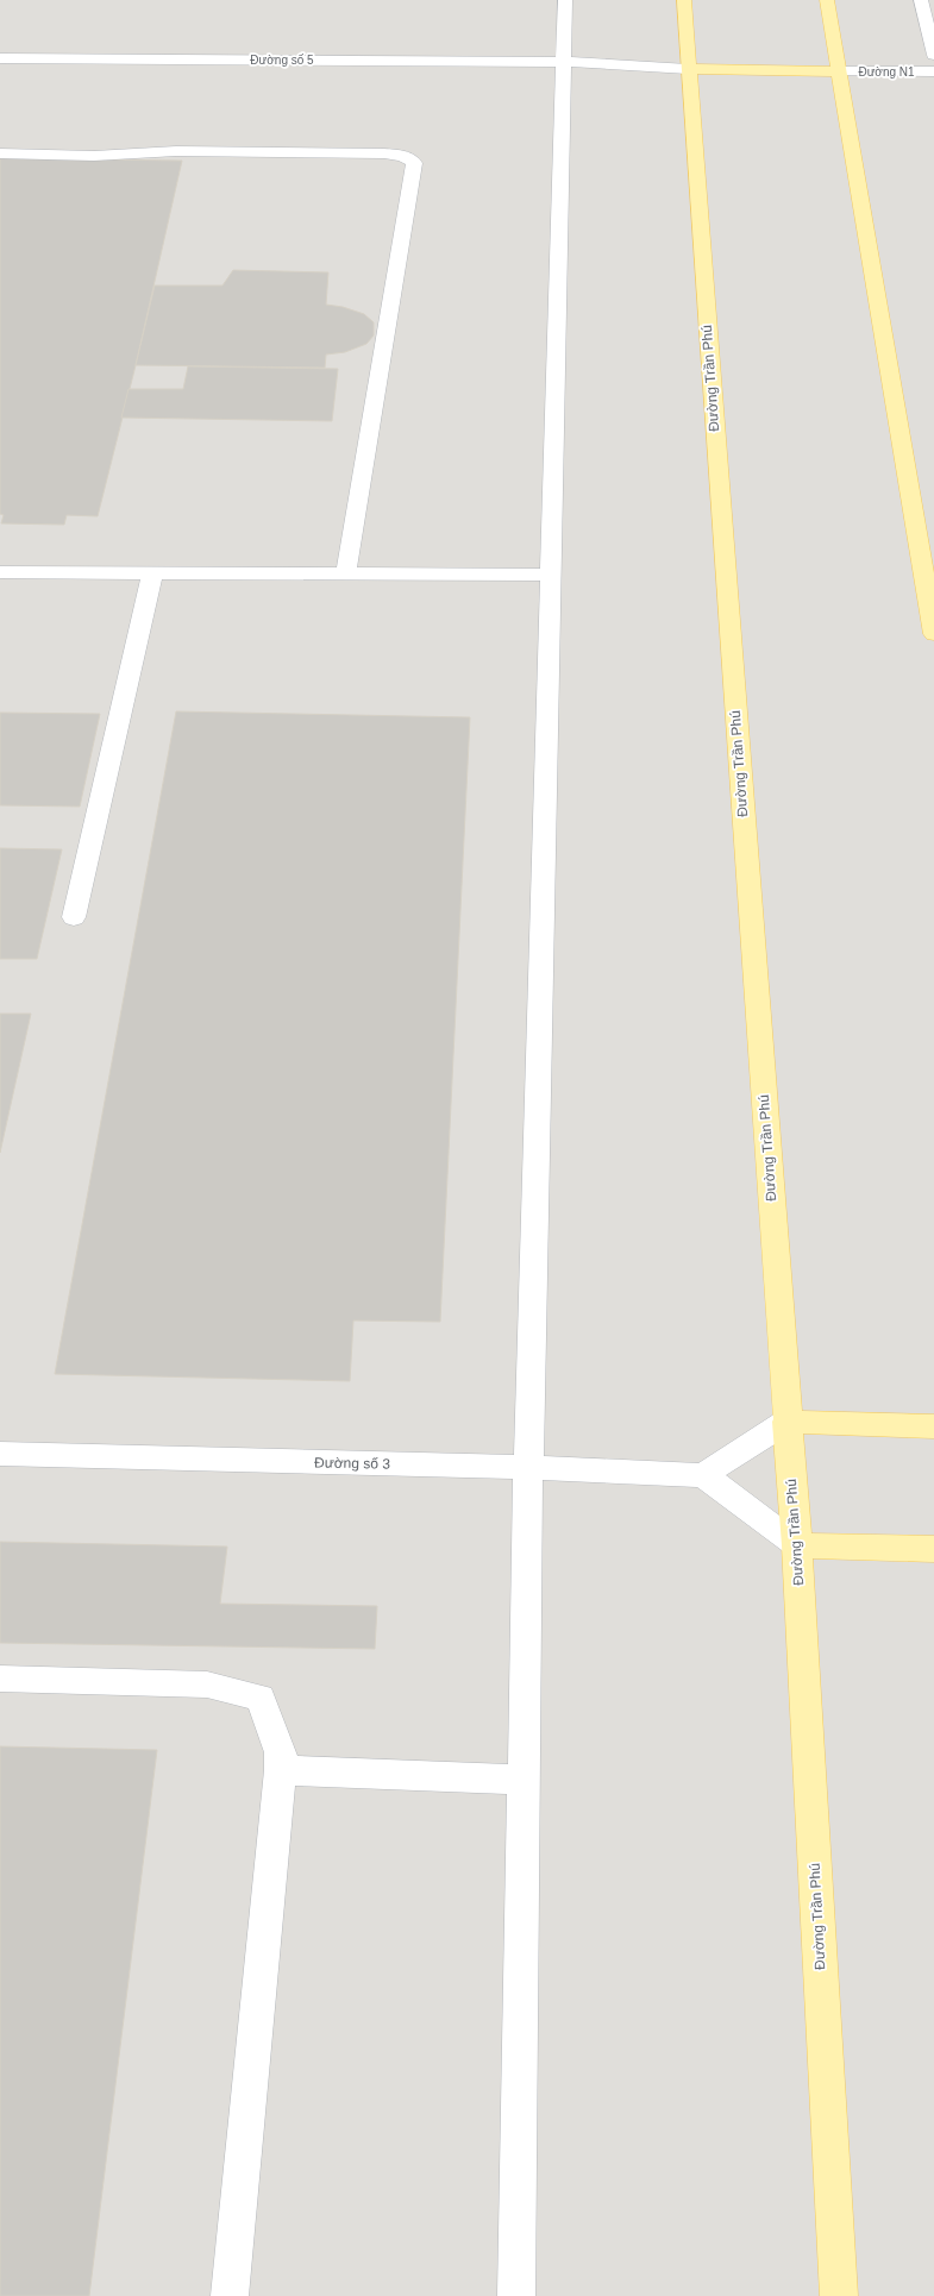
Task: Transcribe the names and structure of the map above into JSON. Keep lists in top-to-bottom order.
{
  "streets": {
    "main road": ["Đường Trần Phú"],
    "street": ["Đường số 5", "Đường N1", "Đường số 3"]
  },
  "crossings": [
    ["Đường số 5", "Đường Trần Phú"]
  ]
}
